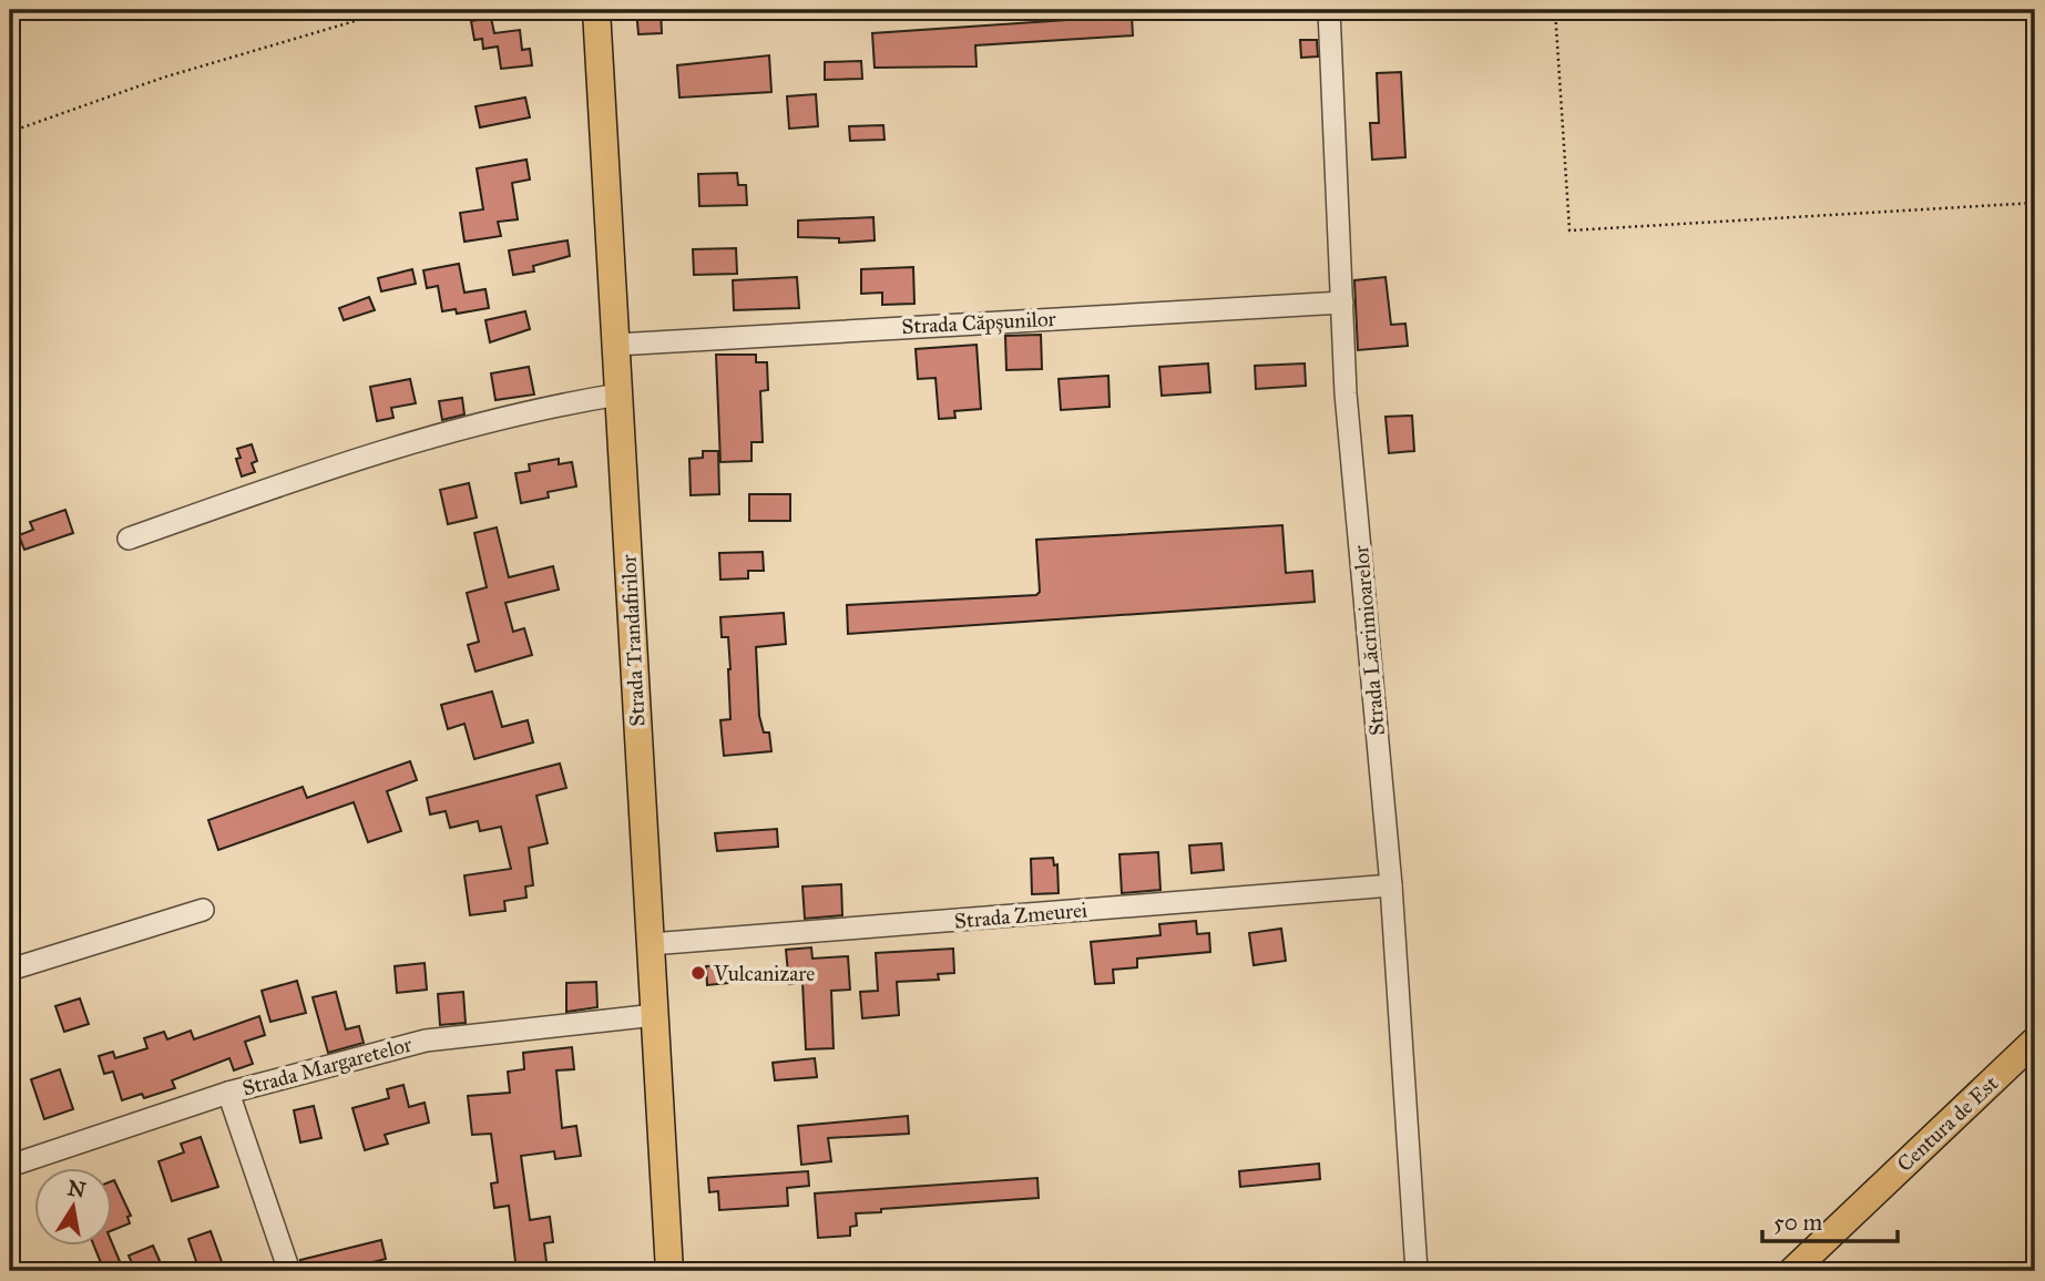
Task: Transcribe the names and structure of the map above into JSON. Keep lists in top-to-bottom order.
{
  "streets": {
    "main road": ["Strada Trandafirilor", "Centura de Est"],
    "street": [
      "Strada Căpșunilor",
      "Strada Lăcrimioarelor",
      "Strada Zmeurei",
      "Strada Margaretelor"
    ]
  },
  "crossings": [
    ["Strada Căpșunilor", "Strada Trandafirilor"],
    ["Strada Căpșunilor", "Strada Lăcrimioarelor"],
    ["Strada Trandafirilor", "Strada Zmeurei"],
    ["Strada Trandafirilor", "Strada Margaretelor"],
    ["Strada Lăcrimioarelor", "Strada Zmeurei"]
  ],
  "places": ["Vulcanizare"],
  "scale_bar": "50 m",
  "north": "top"
}
